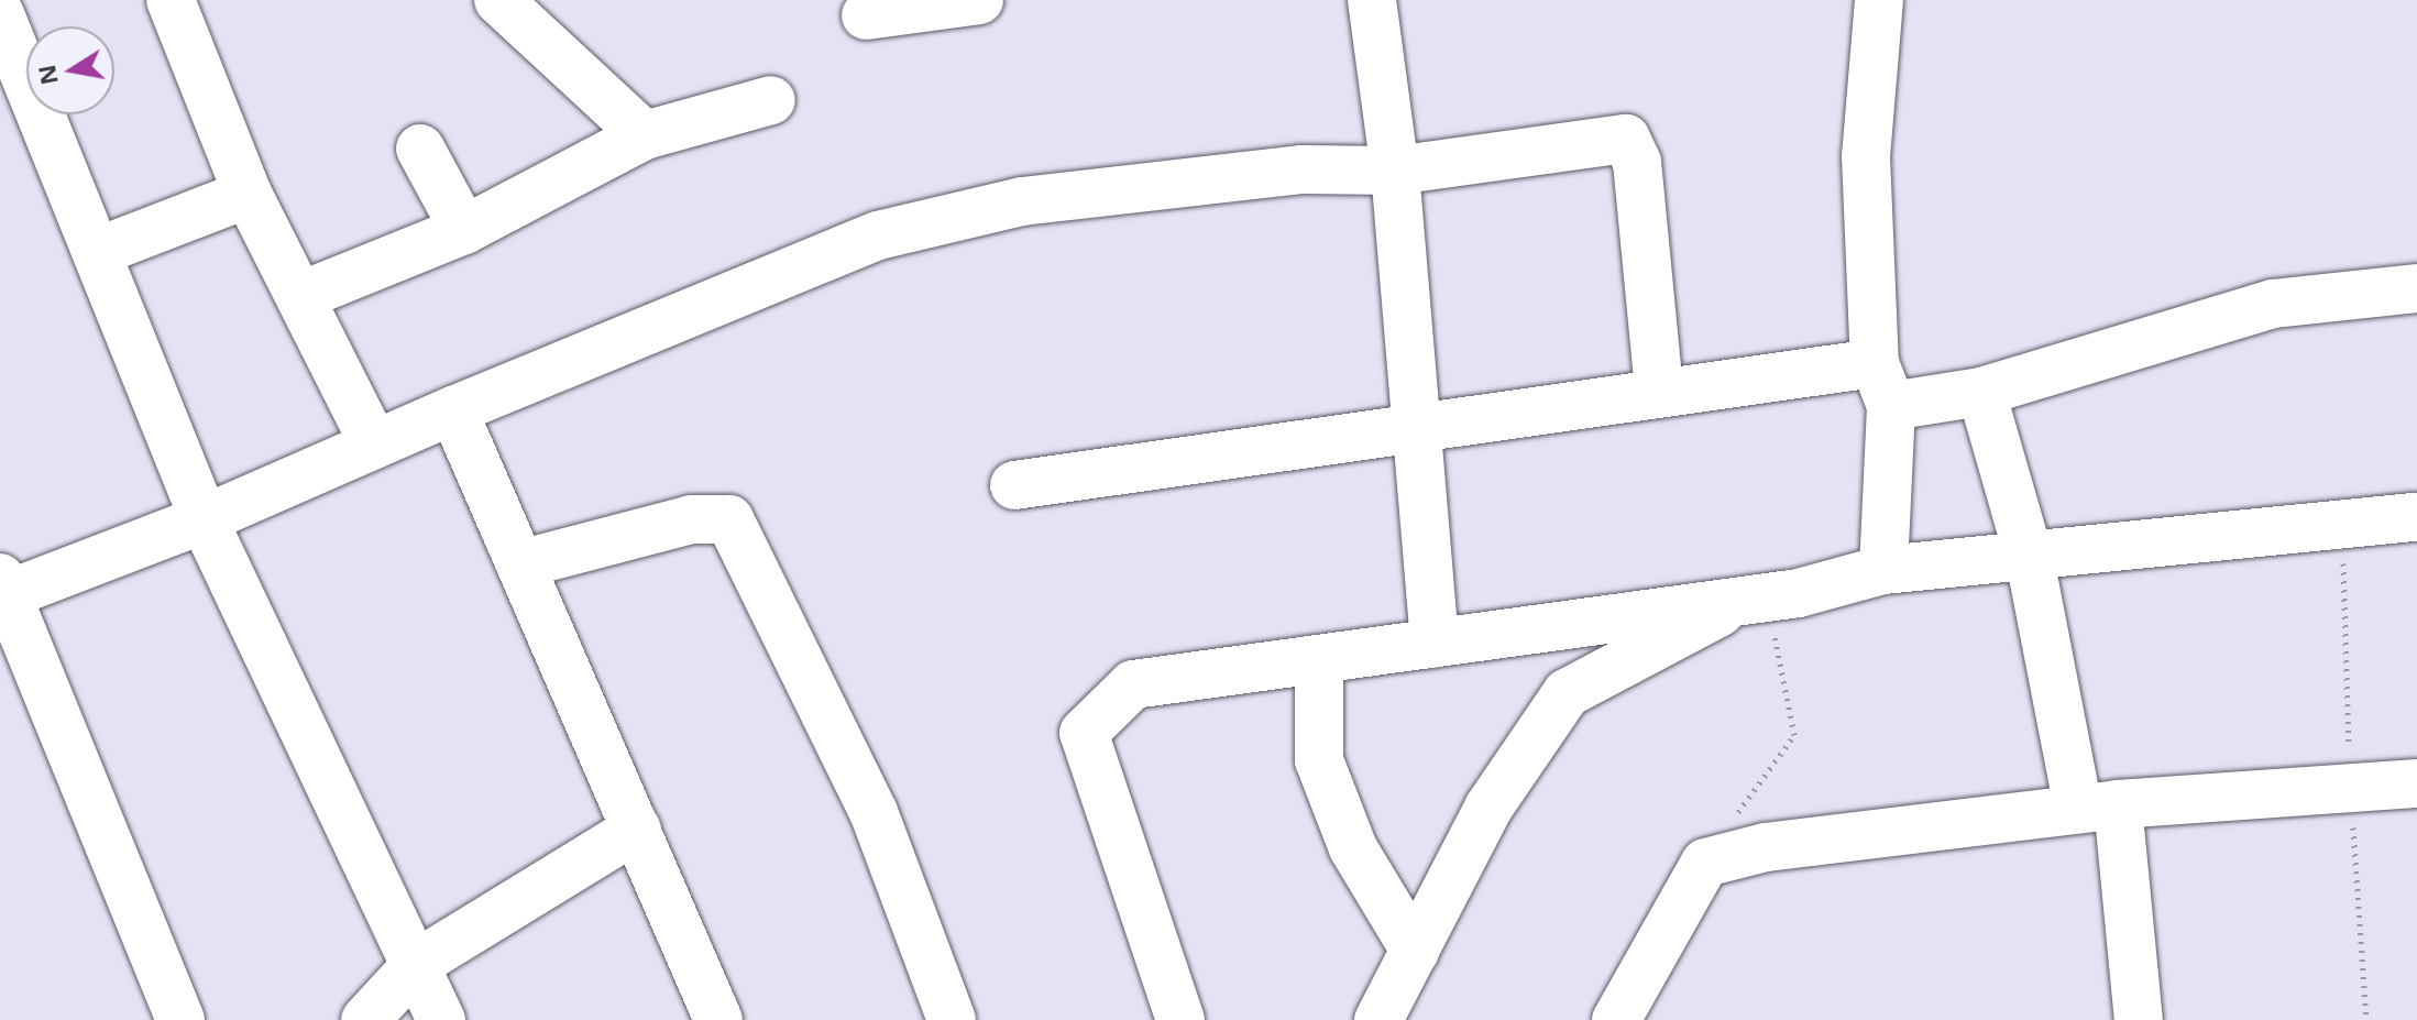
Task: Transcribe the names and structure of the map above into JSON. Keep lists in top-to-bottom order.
{
  "north": "left"
}
